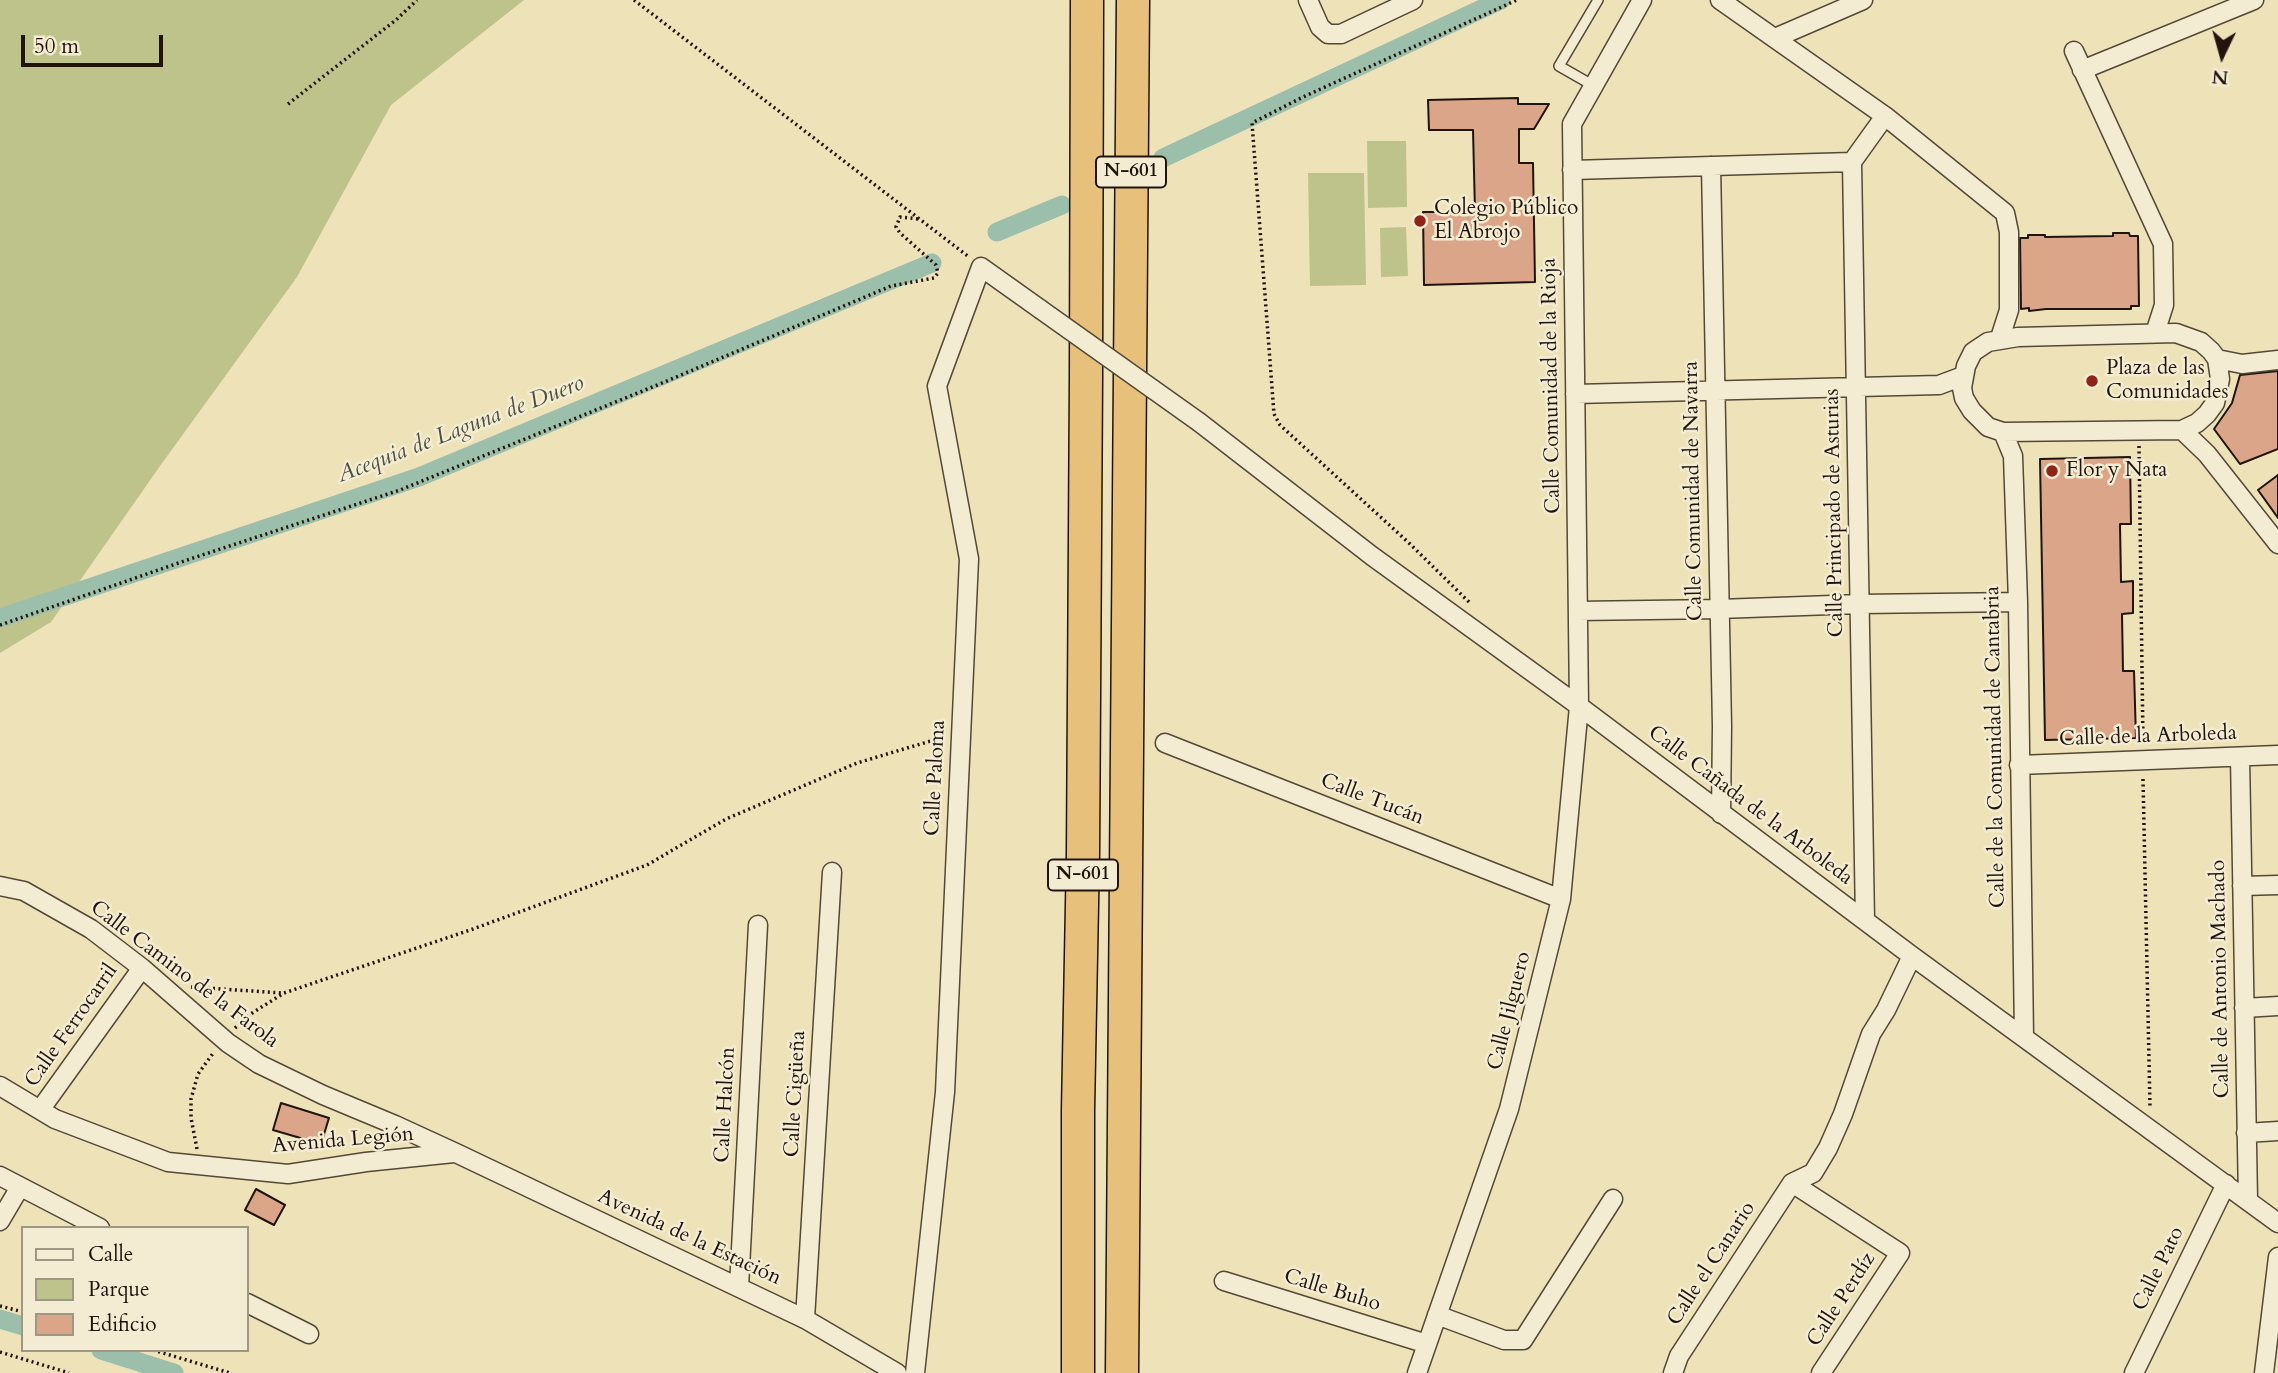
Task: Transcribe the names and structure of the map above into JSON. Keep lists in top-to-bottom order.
{
  "streets": {
    "highway": ["N-601"],
    "street": [
      "Calle Comunidad de la Rioja",
      "Calle Comunidad de Navarra",
      "Calle Principado de Asturias",
      "Calle de la Arboleda",
      "Calle de la Comunidad de Cantabria",
      "Calle Paloma",
      "Calle Tucán",
      "Calle Cañada de la Arboleda",
      "Calle Camino de la Farola",
      "Calle de Antonio Machado",
      "Calle Jilguero",
      "Calle Ferrocarril",
      "Calle Cigüeña",
      "Calle Halcón",
      "Avenida Legión",
      "Avenida de la Estación",
      "Calle el Canario",
      "Calle Pato",
      "Calle Buho",
      "Calle Perdíz"
    ]
  },
  "crossings": [
    ["Calle Comunidad de la Rioja", "Calle Cañada de la Arboleda"],
    ["Calle Comunidad de la Rioja", "Calle Jilguero"],
    ["Calle Comunidad de Navarra", "Calle Cañada de la Arboleda"],
    ["Calle Principado de Asturias", "Calle Cañada de la Arboleda"],
    ["Calle de la Arboleda", "Calle de la Comunidad de Cantabria"],
    ["Calle de la Arboleda", "Calle de Antonio Machado"],
    ["Calle de la Comunidad de Cantabria", "Calle Cañada de la Arboleda"],
    ["Calle Paloma", "Calle Cañada de la Arboleda"],
    ["Calle Tucán", "Calle Jilguero"],
    ["Calle Cañada de la Arboleda", "Calle de Antonio Machado"],
    ["Calle Cañada de la Arboleda", "Calle Jilguero"],
    ["Calle Cañada de la Arboleda", "Calle Pato"],
    ["Calle Camino de la Farola", "Calle Ferrocarril"],
    ["Calle Camino de la Farola", "Avenida Legión"],
    ["Calle Camino de la Farola", "Avenida de la Estación"],
    ["Calle Jilguero", "Calle Buho"],
    ["Calle Ferrocarril", "Avenida Legión"],
    ["Calle Cigüeña", "Avenida de la Estación"],
    ["Calle Halcón", "Avenida de la Estación"],
    ["Avenida Legión", "Avenida de la Estación"],
    ["Calle el Canario", "Calle Perdíz"]
  ],
  "water": ["Acequia de Laguna de Duero"],
  "places": ["Colegio Público El Abrojo", "Plaza de las Comunidades", "Flor y Nata"],
  "legend": ["Calle", "Parque", "Edificio"],
  "scale_bar": "50 m",
  "north": "bottom"
}
